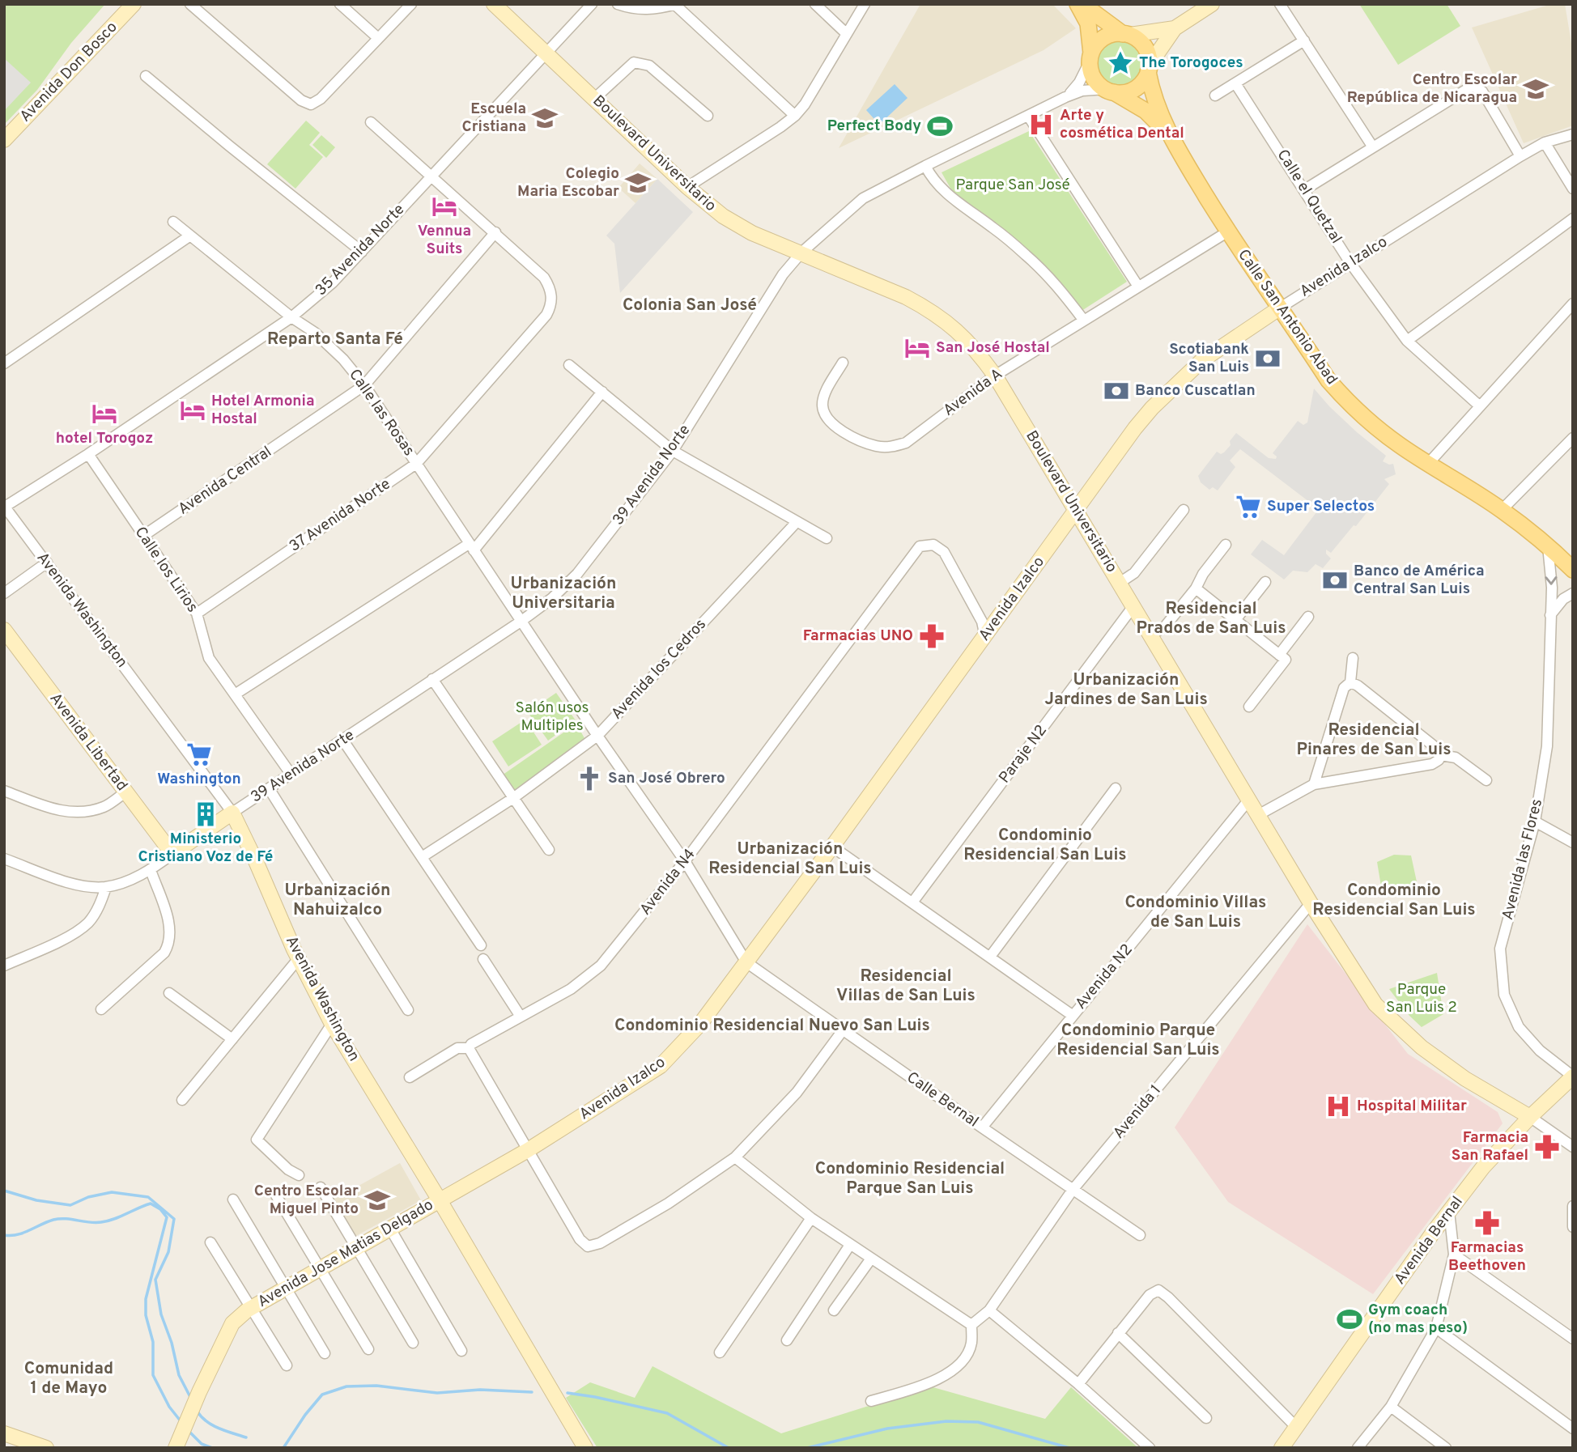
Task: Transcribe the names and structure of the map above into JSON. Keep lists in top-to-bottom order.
{
  "streets": {
    "main road": ["Calle San Antonio Abad"],
    "street": [
      "Avenida Don Bosco",
      "Boulevard Universitario",
      "Calle el Quetzal",
      "35 Avenida Norte",
      "Avenida Izalco",
      "Avenida A",
      "Calle las Rosas",
      "39 Avenida Norte",
      "Avenida Central",
      "37 Avenida Norte",
      "Calle los Lirios",
      "Avenida Washington",
      "Avenida los Cedros",
      "Avenida Libertad",
      "Paraje N2",
      "Avenida las Flores",
      "Avenida N4",
      "Avenida N2",
      "Calle Bernal",
      "Avenida 1",
      "Avenida Bernal",
      "Avenida Jose Matias Delgado"
    ]
  },
  "crossings": [
    ["Boulevard Universitario", "35 Avenida Norte"],
    ["Boulevard Universitario", "Avenida Izalco"],
    ["Boulevard Universitario", "Avenida A"],
    ["Boulevard Universitario", "39 Avenida Norte"],
    ["Boulevard Universitario", "Paraje N2"],
    ["Boulevard Universitario", "Avenida N2"],
    ["Boulevard Universitario", "Avenida 1"],
    ["Boulevard Universitario", "Avenida Bernal"],
    ["Calle el Quetzal", "Avenida Izalco"],
    ["35 Avenida Norte", "Calle las Rosas"],
    ["35 Avenida Norte", "Calle los Lirios"],
    ["35 Avenida Norte", "Avenida Washington"],
    ["Avenida Izalco", "Calle San Antonio Abad"],
    ["Avenida Izalco", "Calle las Rosas"],
    ["Avenida Izalco", "Avenida N4"],
    ["Avenida Izalco", "Calle Bernal"],
    ["Avenida Izalco", "Avenida Jose Matias Delgado"],
    ["Calle San Antonio Abad", "Avenida A"],
    ["Calle San Antonio Abad", "39 Avenida Norte"],
    ["Calle San Antonio Abad", "Avenida las Flores"],
    ["Calle las Rosas", "39 Avenida Norte"],
    ["Calle las Rosas", "Avenida Central"],
    ["Calle las Rosas", "37 Avenida Norte"],
    ["Calle las Rosas", "Avenida los Cedros"],
    ["Calle las Rosas", "Avenida N4"],
    ["Calle las Rosas", "Calle Bernal"],
    ["39 Avenida Norte", "Calle los Lirios"],
    ["39 Avenida Norte", "Avenida Washington"],
    ["Avenida Central", "37 Avenida Norte"],
    ["Avenida Central", "Calle los Lirios"],
    ["37 Avenida Norte", "Calle los Lirios"],
    ["Avenida Washington", "Avenida Jose Matias Delgado"],
    ["Avenida las Flores", "Avenida Bernal"],
    ["Avenida N2", "Calle Bernal"],
    ["Calle Bernal", "Avenida 1"]
  ],
  "districts": [
    "Colonia San José",
    "Reparto Santa Fé",
    "Urbanización Universitaria",
    "Residencial Prados de San Luis",
    "Urbanización Jardines de San Luis",
    "Residencial Pinares de San Luis",
    "Condominio Residencial San Luis",
    "Urbanización Residencial San Luis",
    "Urbanización Nahuizalco",
    "Condominio Residencial San Luis",
    "Condominio Villas de San Luis",
    "Residencial Villas de San Luis",
    "Condominio Residencial Nuevo San Luis",
    "Condominio Parque Residencial San Luis",
    "Condominio Residencial Parque San Luis",
    "Comunidad 1 de Mayo"
  ],
  "parks": ["Parque San José", "Salón usos Multiples", "Parque San Luis 2"],
  "places": {
    "place": ["The Torogoces"],
    "school or university": [
      "Centro Escolar República de Nicaragua",
      "Escuela Cristiana",
      "Colegio Maria Escobar",
      "Centro Escolar Miguel Pinto"
    ],
    "hospital": ["Arte y cosmética Dental", "Hospital Militar"],
    "sports": ["Perfect Body", "Gym coach (no mas peso)"],
    "hotel": [
      "Vennua Suits",
      "San José Hostal",
      "Hotel Armonia Hostal",
      "hotel Torogoz"
    ],
    "bank": ["Scotiabank San Luis", "Banco Cuscatlan", "Banco de América Central San Luis"],
    "supermarket": ["Super Selectos", "Washington"],
    "pharmacy": ["Farmacias UNO", "Farmacia San Rafael", "Farmacias Beethoven"],
    "church": ["San José Obrero"],
    "building": ["Ministerio Cristiano Voz de Fé"]
  }
}
